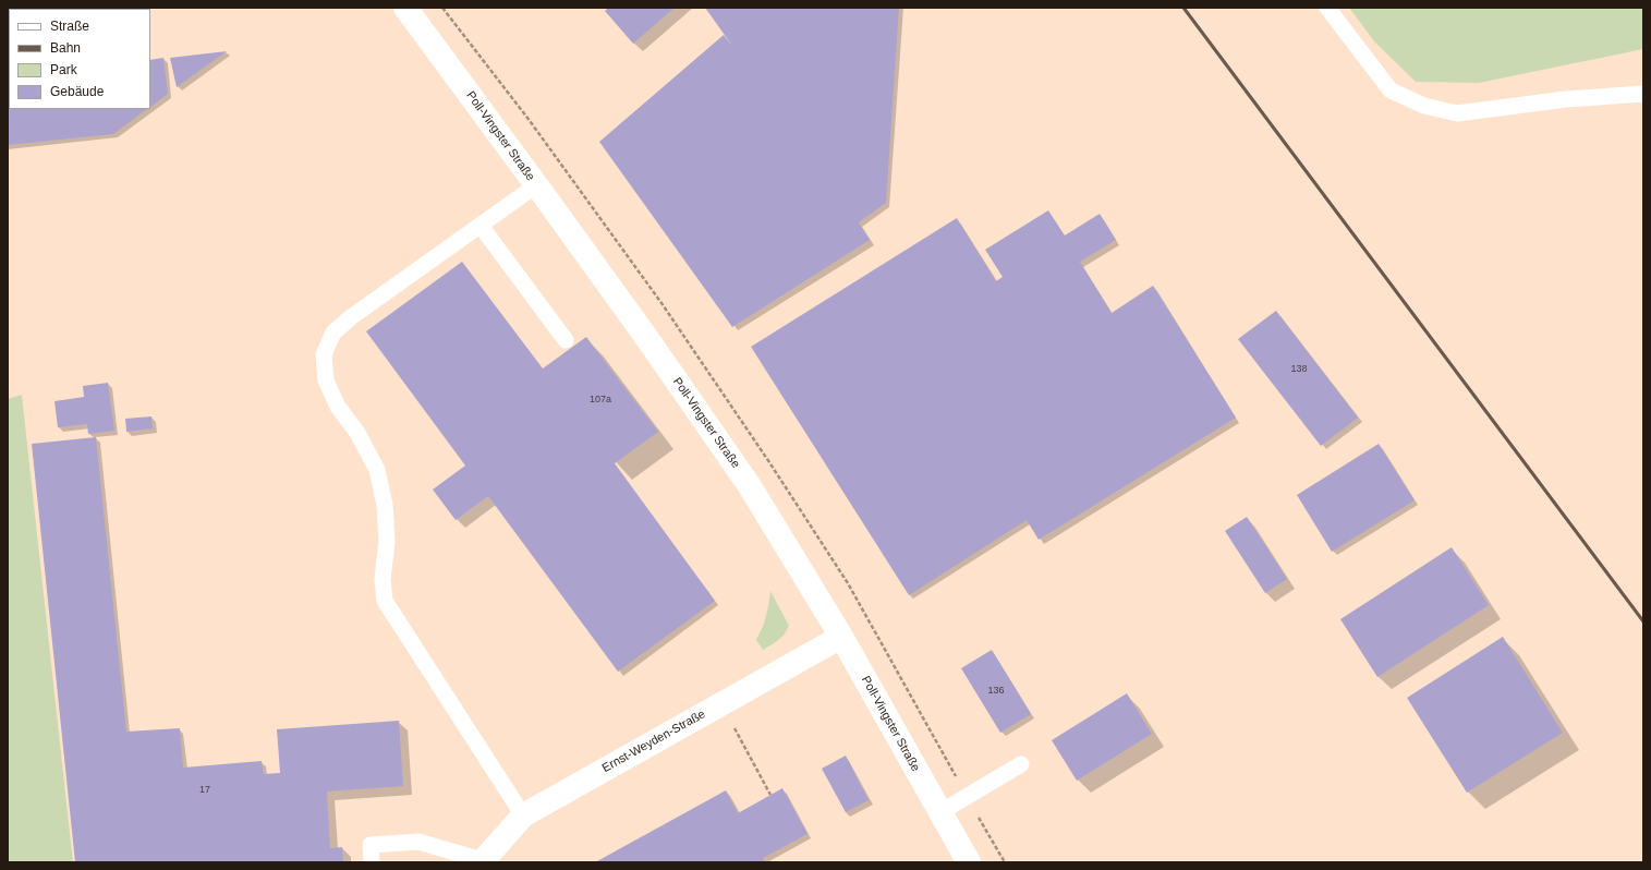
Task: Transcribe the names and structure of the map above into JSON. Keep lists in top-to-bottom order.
{
  "streets": {
    "street": ["Poll-Vingster Straße", "Ernst-Weyden-Straße"]
  },
  "crossings": [
    ["Poll-Vingster Straße", "Ernst-Weyden-Straße"]
  ],
  "house_numbers": [
    "138",
    "107a",
    "136",
    "17"
  ],
  "legend": [
    "Straße",
    "Bahn",
    "Park",
    "Gebäude"
  ]
}
